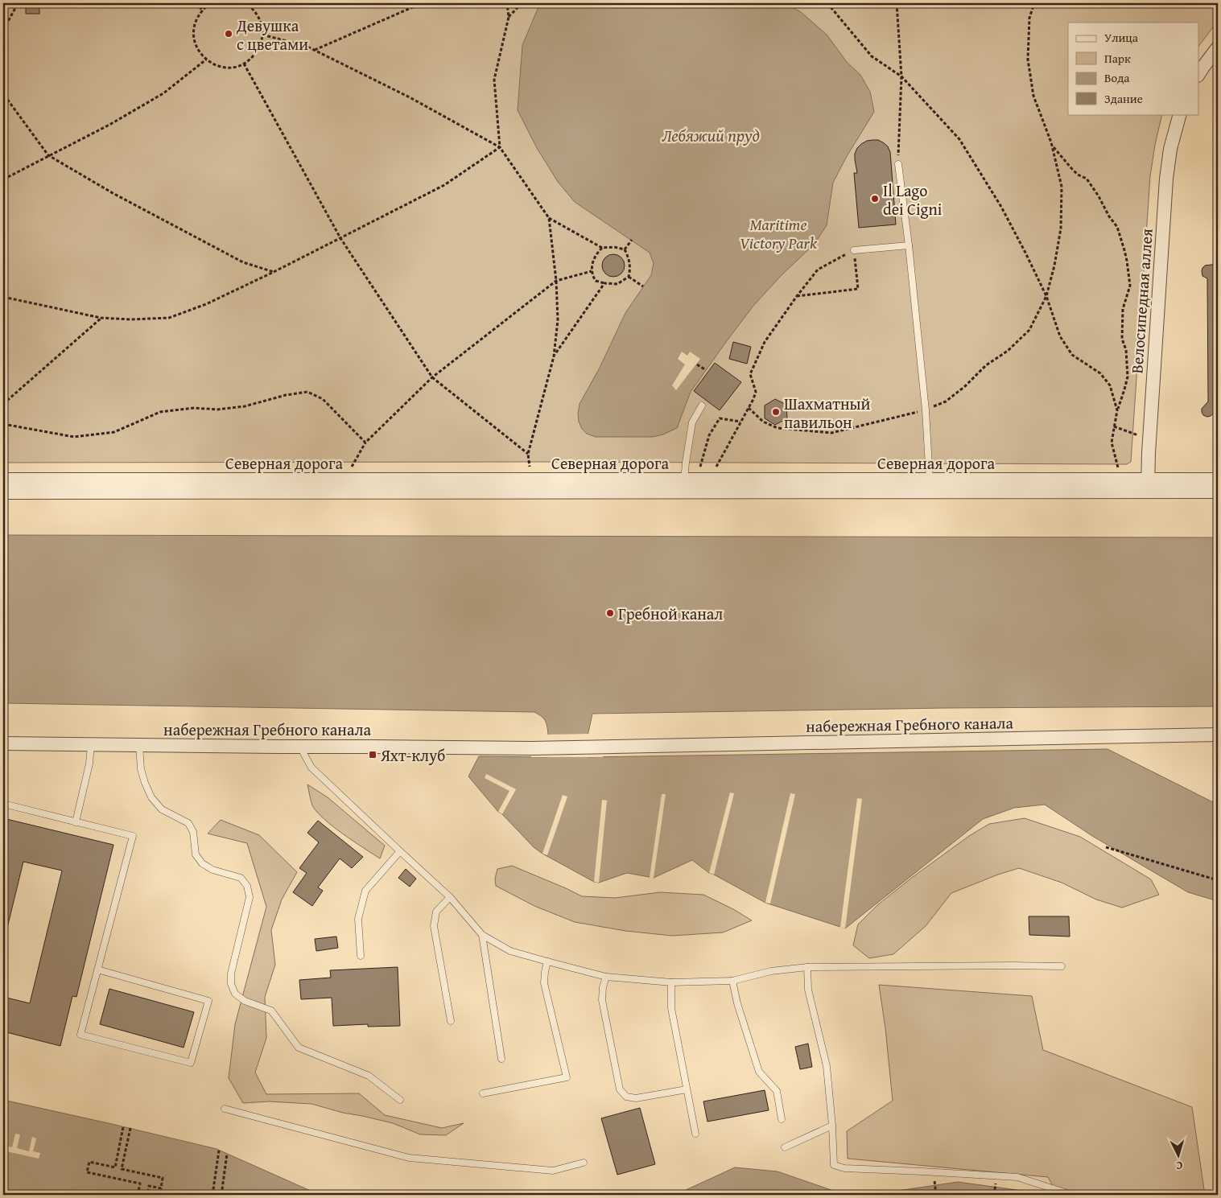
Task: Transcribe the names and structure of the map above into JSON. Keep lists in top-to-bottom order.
{
  "streets": {
    "street": ["Велосипедная аллея", "Северная дорога", "набережная Гребного канала"]
  },
  "crossings": [
    ["Велосипедная аллея", "Северная дорога"]
  ],
  "water": ["Лебяжий пруд"],
  "parks": ["Maritime Victory Park"],
  "places": {
    "other": [
      "Девушка с цветами",
      "Il Lago dei Cigni",
      "Шахматный павильон",
      "Гребной канал"
    ],
    "transit": ["Яхт-клуб"]
  },
  "legend": [
    "Улица",
    "Парк",
    "Вода",
    "Здание"
  ],
  "north": "bottom"
}
